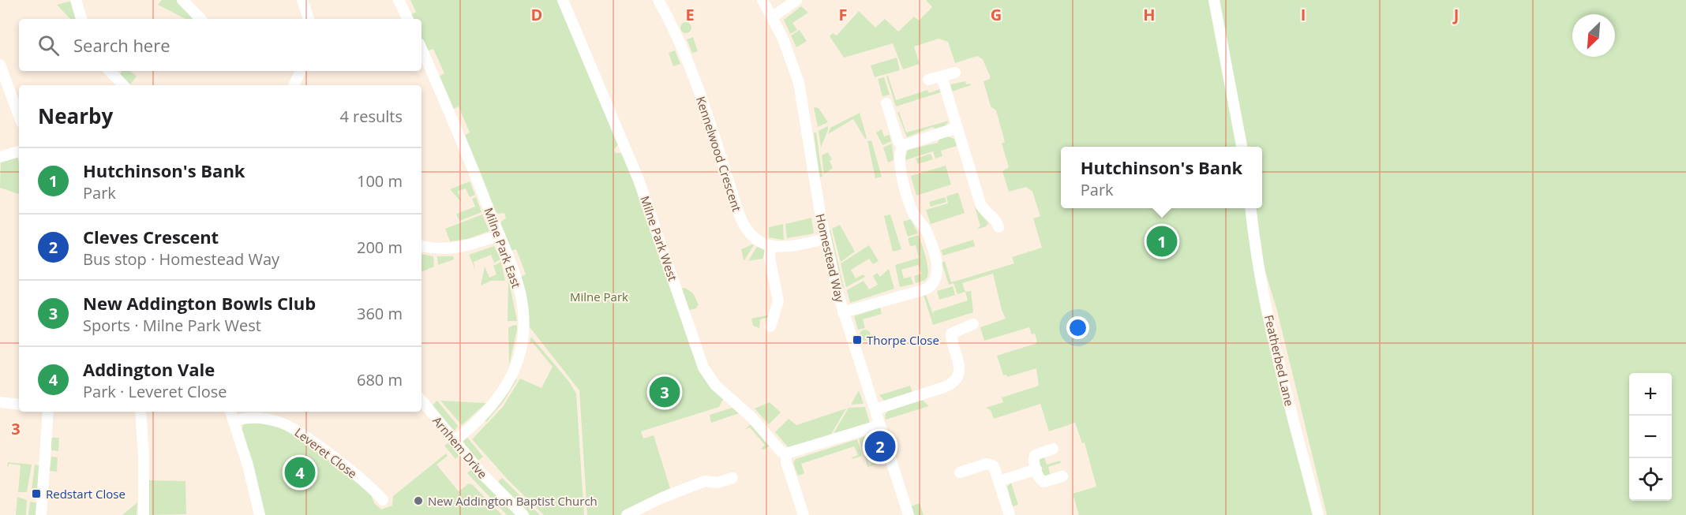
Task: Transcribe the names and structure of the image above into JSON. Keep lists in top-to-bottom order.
{
  "streets": {
    "street": [
      "Kennelwood Crescent",
      "Milne Park West",
      "Milne Park East",
      "Homestead Way",
      "Featherbed Lane",
      "Arnhem Drive",
      "Leveret Close"
    ]
  },
  "crossings": [
    ["Milne Park East", "Arnhem Drive"]
  ],
  "parks": ["Milne Park"],
  "places": {
    "transit": ["Thorpe Close", "Redstart Close"],
    "other": ["New Addington Baptist Church"]
  },
  "north": "bottom left",
  "page": {
    "search": "Search here",
    "heading": ["Nearby", "4 results"],
    "popup": ["Hutchinson's Bank", "Park"],
    "list": [
      {
        "mark": "1",
        "name": "Hutchinson's Bank",
        "note": "Park",
        "value": "100 m"
      },
      {
        "mark": "2",
        "name": "Cleves Crescent",
        "note": "Bus stop · Homestead Way",
        "value": "200 m"
      },
      {
        "mark": "3",
        "name": "New Addington Bowls Club",
        "note": "Sports · Milne Park West",
        "value": "360 m"
      },
      {
        "mark": "4",
        "name": "Addington Vale",
        "note": "Park · Leveret Close",
        "value": "680 m"
      }
    ],
    "pins": [
      "1",
      "3",
      "2",
      "4"
    ],
    "map_buttons": ["+", "−"]
  },
  "grid": {
    "columns": [
      "D",
      "E",
      "F",
      "G",
      "H",
      "I",
      "J"
    ],
    "rows": ["3"]
  }
}
